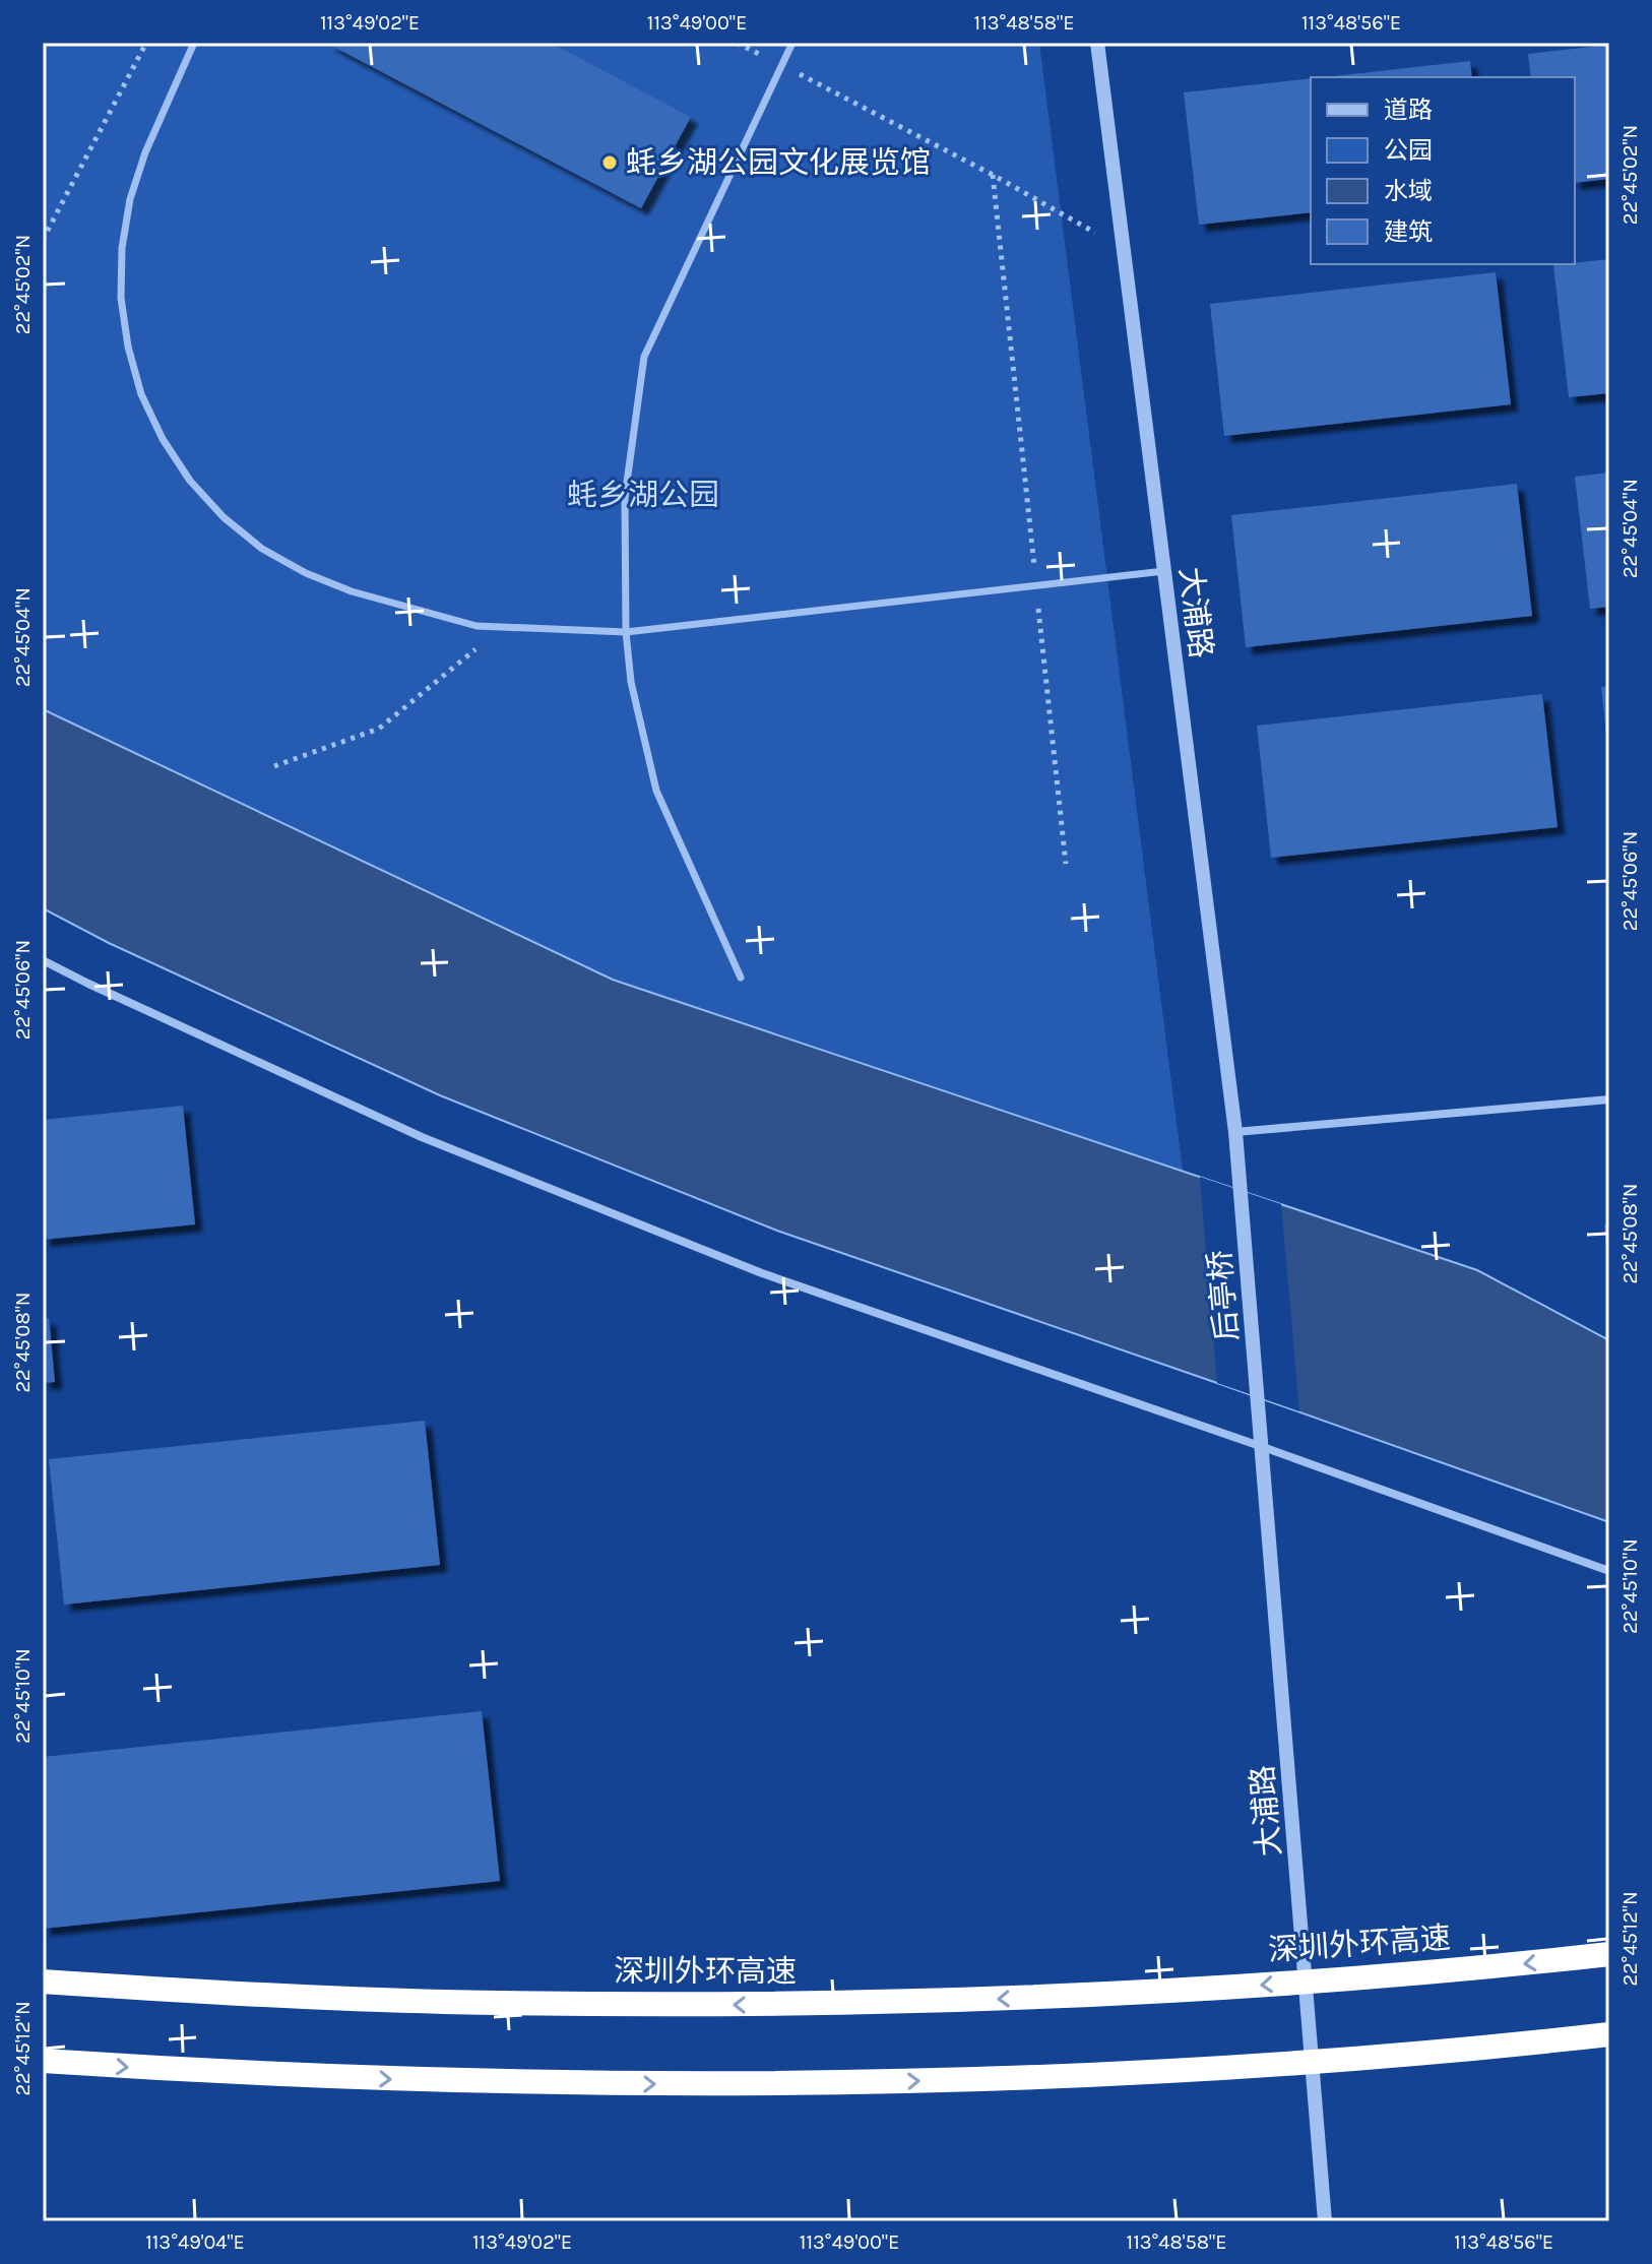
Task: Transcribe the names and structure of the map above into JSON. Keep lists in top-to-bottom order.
{
  "streets": {
    "highway": ["深圳外环高速"],
    "street": ["大浦路", "后亭桥"]
  },
  "crossings": [
    ["大浦路", "后亭桥"]
  ],
  "parks": ["蚝乡湖公园"],
  "places": ["蚝乡湖公园文化展览馆"],
  "legend": [
    "道路",
    "公园",
    "水域",
    "建筑"
  ],
  "coordinates": [
    "113°49'02\"E",
    "113°49'00\"E",
    "113°48'58\"E",
    "113°48'56\"E",
    "22°45'02\"N",
    "22°45'04\"N",
    "22°45'06\"N",
    "22°45'08\"N",
    "22°45'10\"N",
    "22°45'12\"N",
    "113°49'04\"E"
  ]
}
